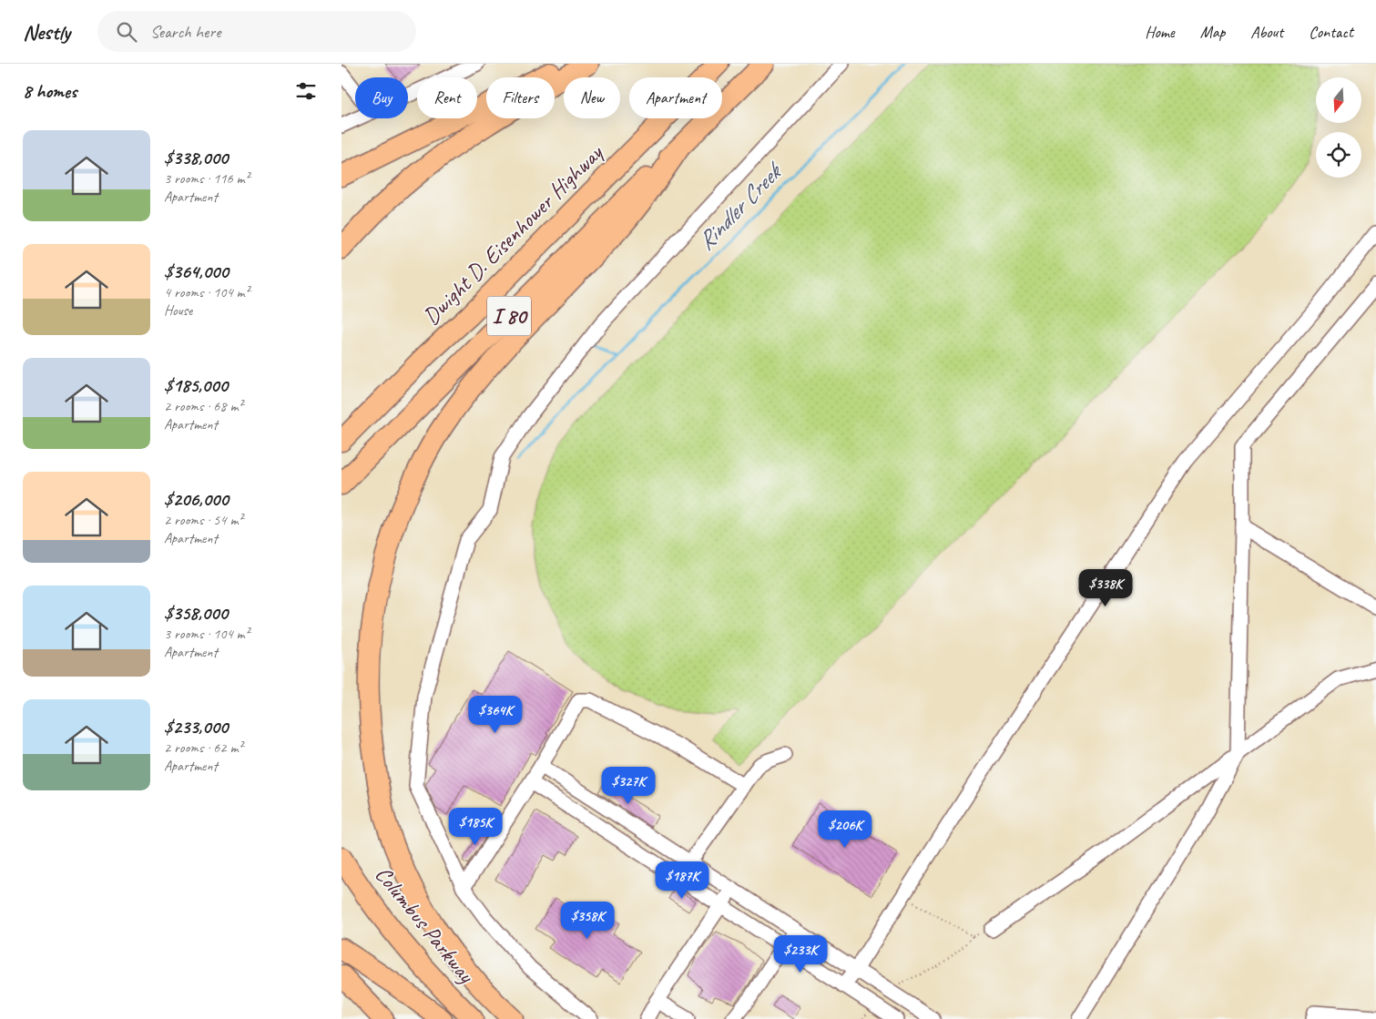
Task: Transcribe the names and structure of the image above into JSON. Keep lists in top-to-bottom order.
{
  "streets": {
    "highway": ["Dwight D. Eisenhower Highway", "I 80", "Columbus Parkway"]
  },
  "water": ["Rindler Creek"],
  "north": "bottom",
  "page": {
    "header": "Nestly",
    "search": "Search here",
    "nav": [
      "Home",
      "Map",
      "About",
      "Contact"
    ],
    "heading": "8 homes",
    "chip": [
      "Buy",
      "Rent",
      "Filters",
      "New",
      "Apartment"
    ],
    "list": [
      {
        "name": "$338,000",
        "note": "3 rooms · 116 m² · Apartment"
      },
      {
        "name": "$364,000",
        "note": "4 rooms · 104 m² · House"
      },
      {
        "name": "$185,000",
        "note": "2 rooms · 68 m² · Apartment"
      },
      {
        "name": "$206,000",
        "note": "2 rooms · 54 m² · Apartment"
      },
      {
        "name": "$358,000",
        "note": "3 rooms · 104 m² · Apartment"
      },
      {
        "name": "$233,000",
        "note": "2 rooms · 62 m² · Apartment"
      }
    ],
    "price": [
      "$338K",
      "$364K",
      "$327K",
      "$185K",
      "$206K",
      "$187K",
      "$358K",
      "$233K"
    ]
  }
}
